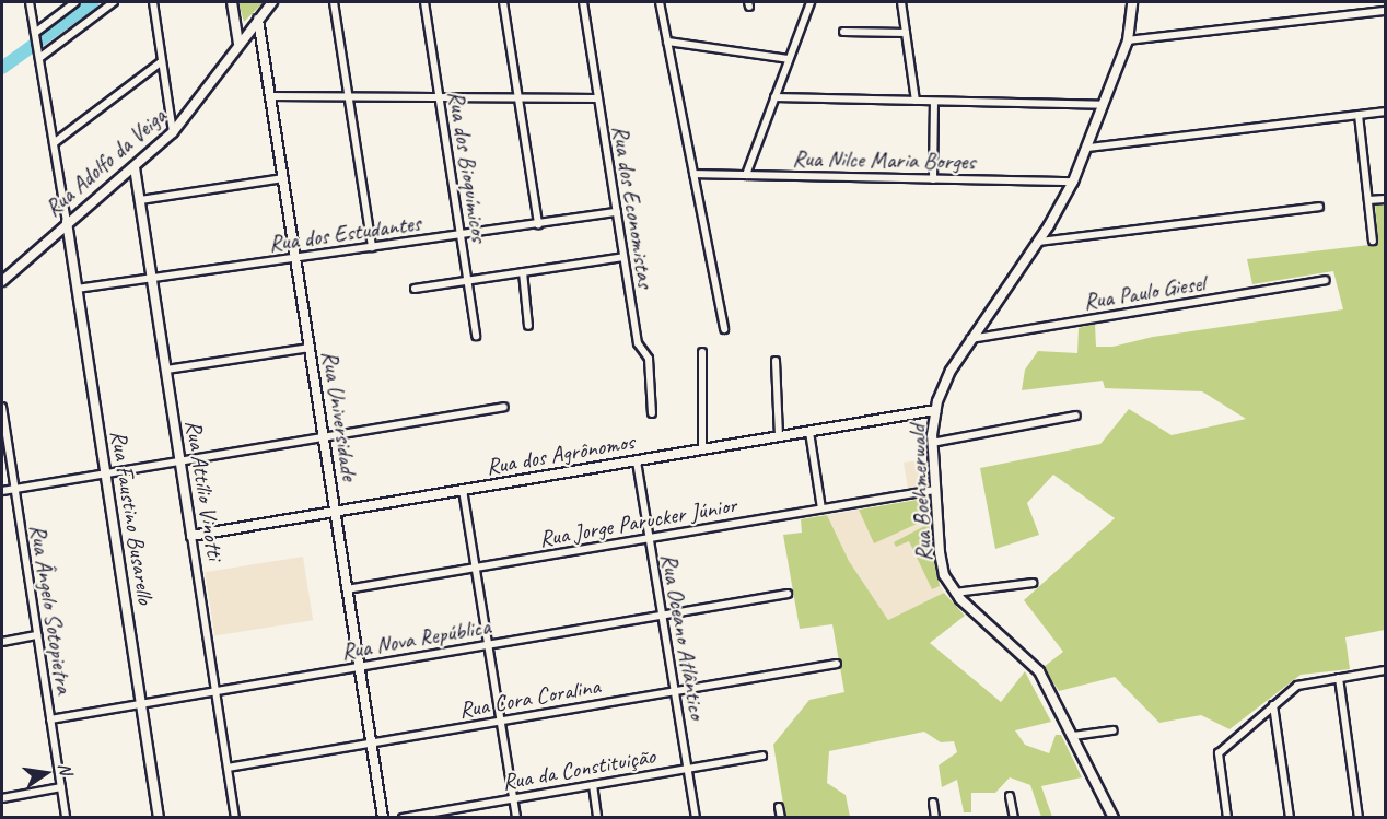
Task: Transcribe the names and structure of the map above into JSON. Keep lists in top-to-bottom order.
{
  "streets": {
    "street": [
      "Rua Nilce Maria Borges",
      "Rua Adolfo da Veiga",
      "Rua dos Bioquímicos",
      "Rua dos Economistas",
      "Rua dos Estudantes",
      "Rua Paulo Giesel",
      "Rua Universidade",
      "Rua dos Agrônomos",
      "Rua Attílio Vinotti",
      "Rua Boehmerwald",
      "Rua Faustino Busarello",
      "Rua Jorge Parucker Júnior",
      "Rua Ângelo Sotopietra",
      "Rua Oceano Atlântico",
      "Rua Nova República",
      "Rua Cora Coralina",
      "Rua da Constituição"
    ]
  },
  "crossings": [
    ["Rua Nilce Maria Borges", "Rua Boehmerwald"],
    ["Rua Adolfo da Veiga", "Rua Universidade"],
    ["Rua Adolfo da Veiga", "Rua Attílio Vinotti"],
    ["Rua Adolfo da Veiga", "Rua Faustino Busarello"],
    ["Rua dos Bioquímicos", "Rua dos Estudantes"],
    ["Rua dos Economistas", "Rua dos Estudantes"],
    ["Rua dos Estudantes", "Rua Universidade"],
    ["Rua dos Estudantes", "Rua Attílio Vinotti"],
    ["Rua dos Estudantes", "Rua Faustino Busarello"],
    ["Rua Paulo Giesel", "Rua Boehmerwald"],
    ["Rua Universidade", "Rua dos Agrônomos"],
    ["Rua Universidade", "Rua Jorge Parucker Júnior"],
    ["Rua Universidade", "Rua Nova República"],
    ["Rua Universidade", "Rua Cora Coralina"],
    ["Rua dos Agrônomos", "Rua Attílio Vinotti"],
    ["Rua dos Agrônomos", "Rua Boehmerwald"],
    ["Rua dos Agrônomos", "Rua Oceano Atlântico"],
    ["Rua Attílio Vinotti", "Rua Nova República"],
    ["Rua Attílio Vinotti", "Rua Cora Coralina"],
    ["Rua Boehmerwald", "Rua Jorge Parucker Júnior"],
    ["Rua Faustino Busarello", "Rua Nova República"],
    ["Rua Jorge Parucker Júnior", "Rua Oceano Atlântico"],
    ["Rua Ângelo Sotopietra", "Rua Nova República"],
    ["Rua Oceano Atlântico", "Rua Nova República"],
    ["Rua Oceano Atlântico", "Rua Cora Coralina"],
    ["Rua Oceano Atlântico", "Rua da Constituição"]
  ],
  "north": "right"
}
